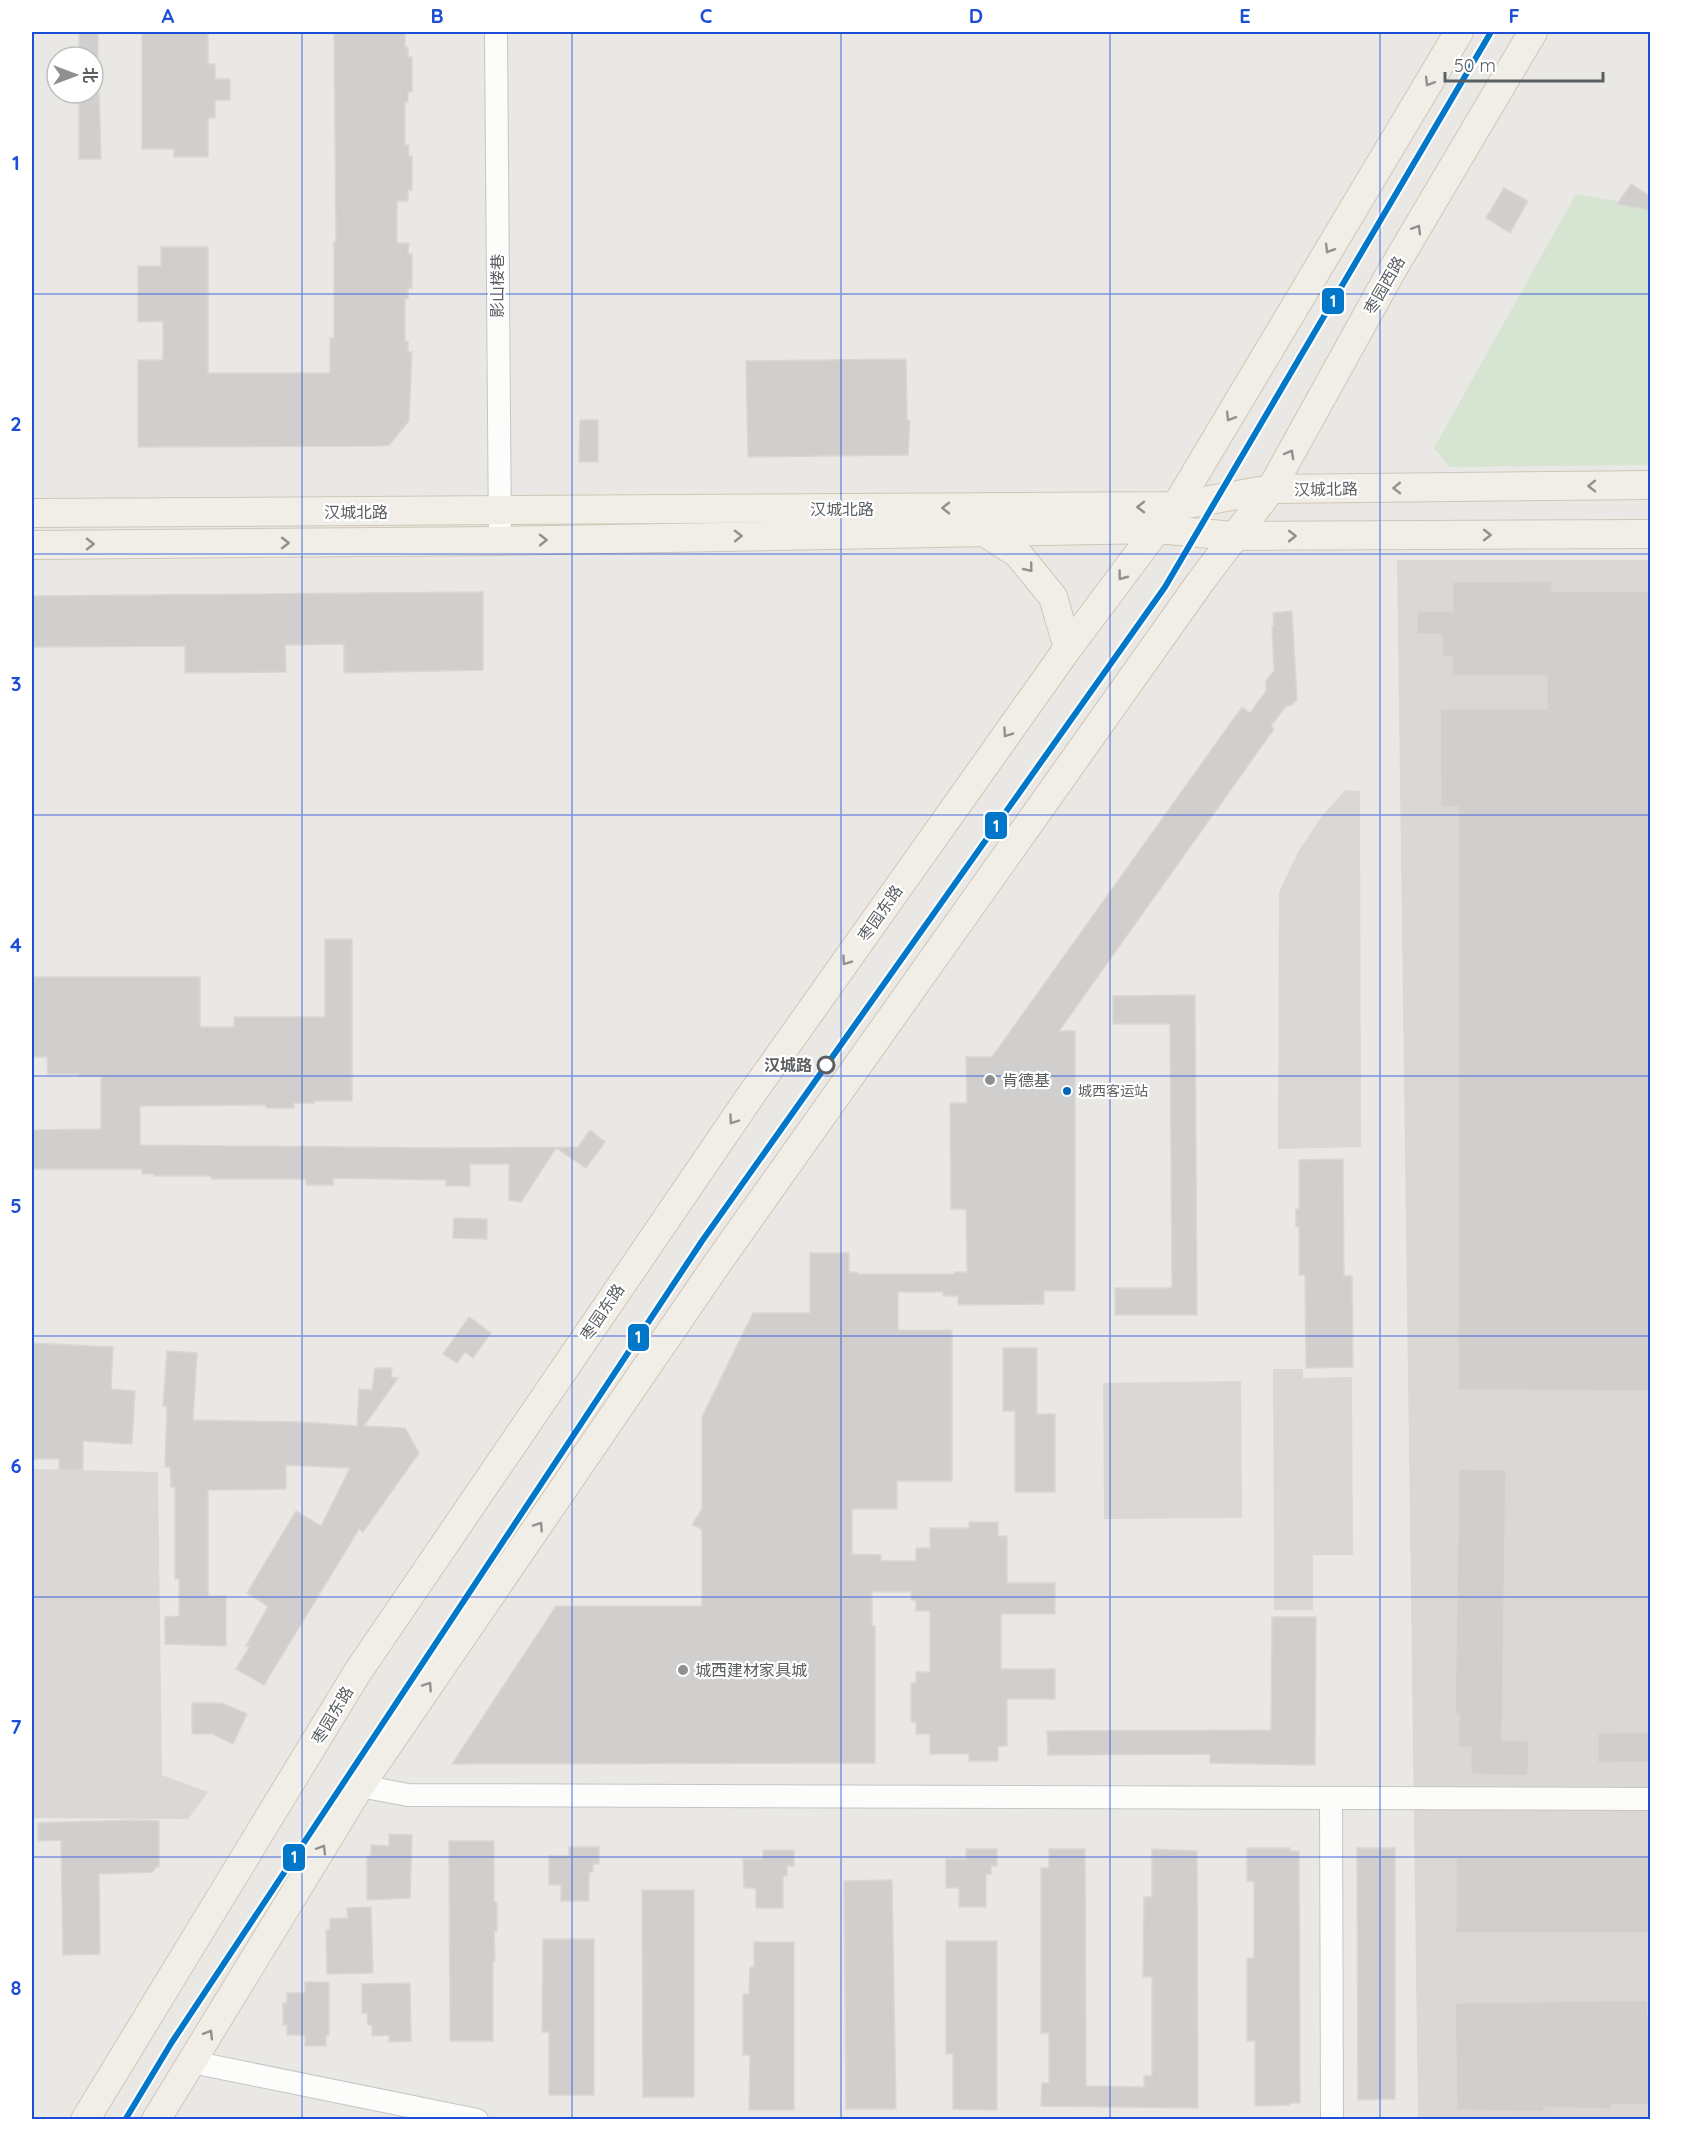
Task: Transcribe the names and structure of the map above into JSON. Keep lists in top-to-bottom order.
{
  "streets": {
    "main road": ["枣园西路", "汉城北路", "枣园东路"],
    "street": ["影山楼巷"]
  },
  "crossings": [
    ["枣园西路", "汉城北路"],
    ["影山楼巷", "汉城北路"],
    ["汉城北路", "枣园东路"]
  ],
  "places": [
    "汉城路",
    "肯德基",
    "城西客运站",
    "城西建材家具城"
  ],
  "lines": ["transit line 1"],
  "scale_bar": "50 m",
  "north": "right",
  "grid": {
    "columns": [
      "A",
      "B",
      "C",
      "D",
      "E",
      "F"
    ],
    "rows": [
      "1",
      "2",
      "3",
      "4",
      "5",
      "6",
      "7",
      "8"
    ]
  }
}
